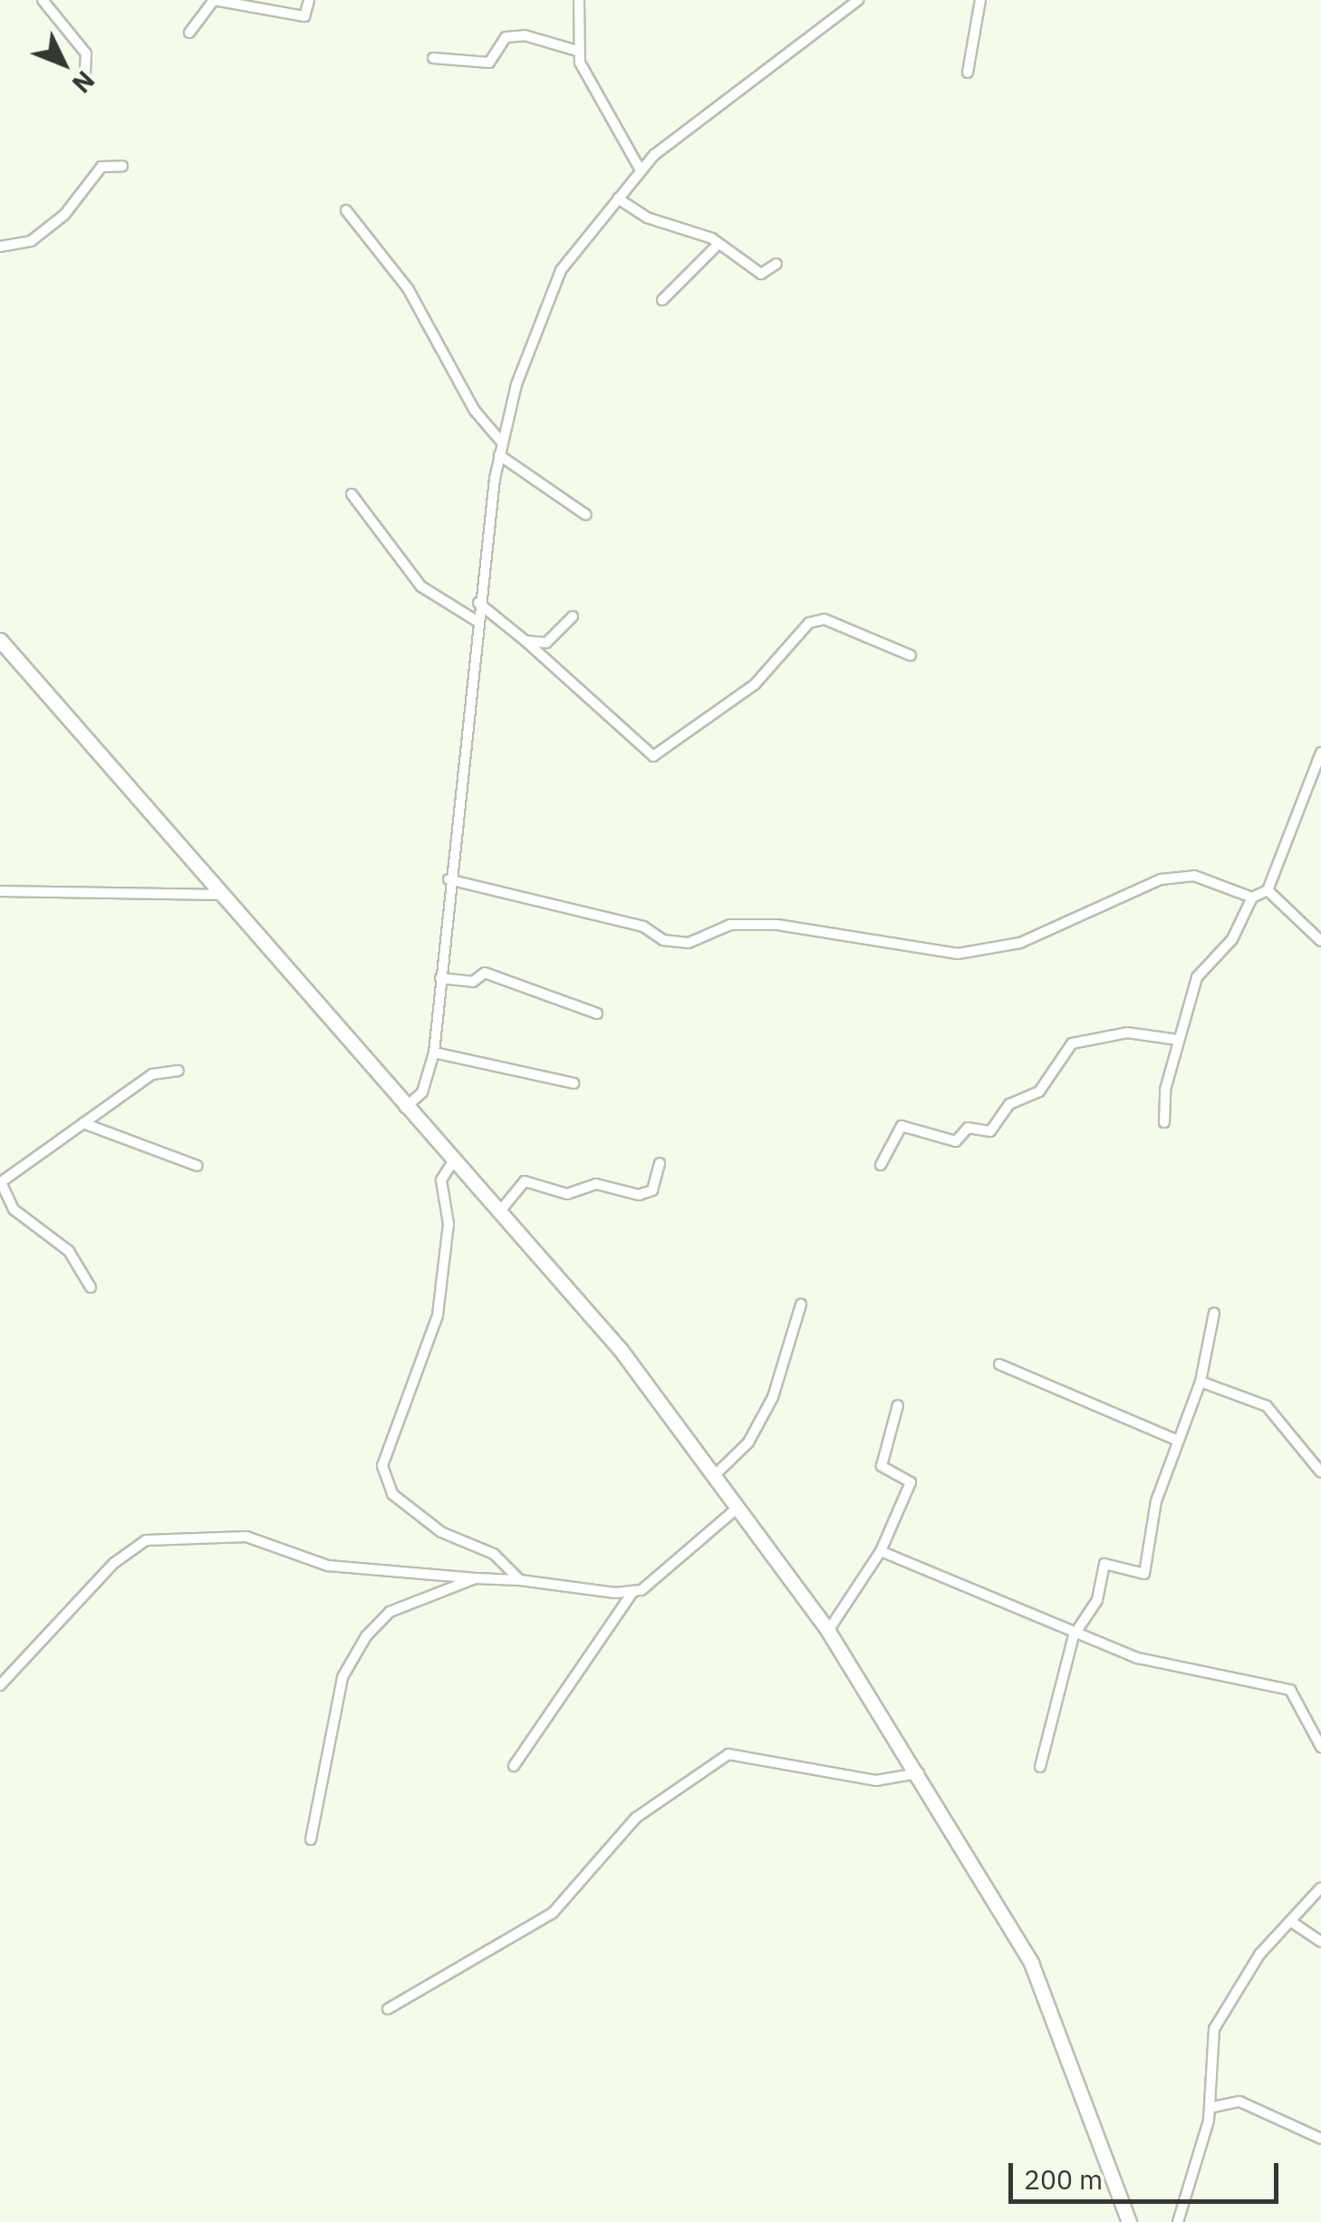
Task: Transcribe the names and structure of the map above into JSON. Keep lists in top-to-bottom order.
{
  "scale_bar": "200 m",
  "north": "bottom right"
}
